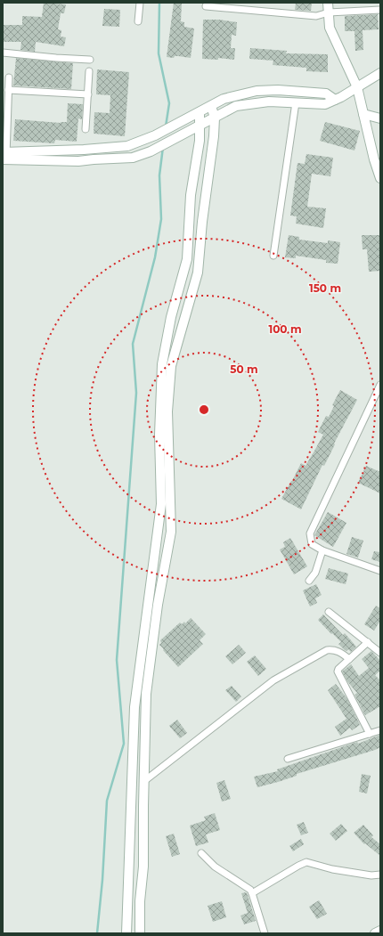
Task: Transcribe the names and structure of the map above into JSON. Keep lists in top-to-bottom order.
{
  "rings": ["150 m", "100 m", "50 m"]
}
